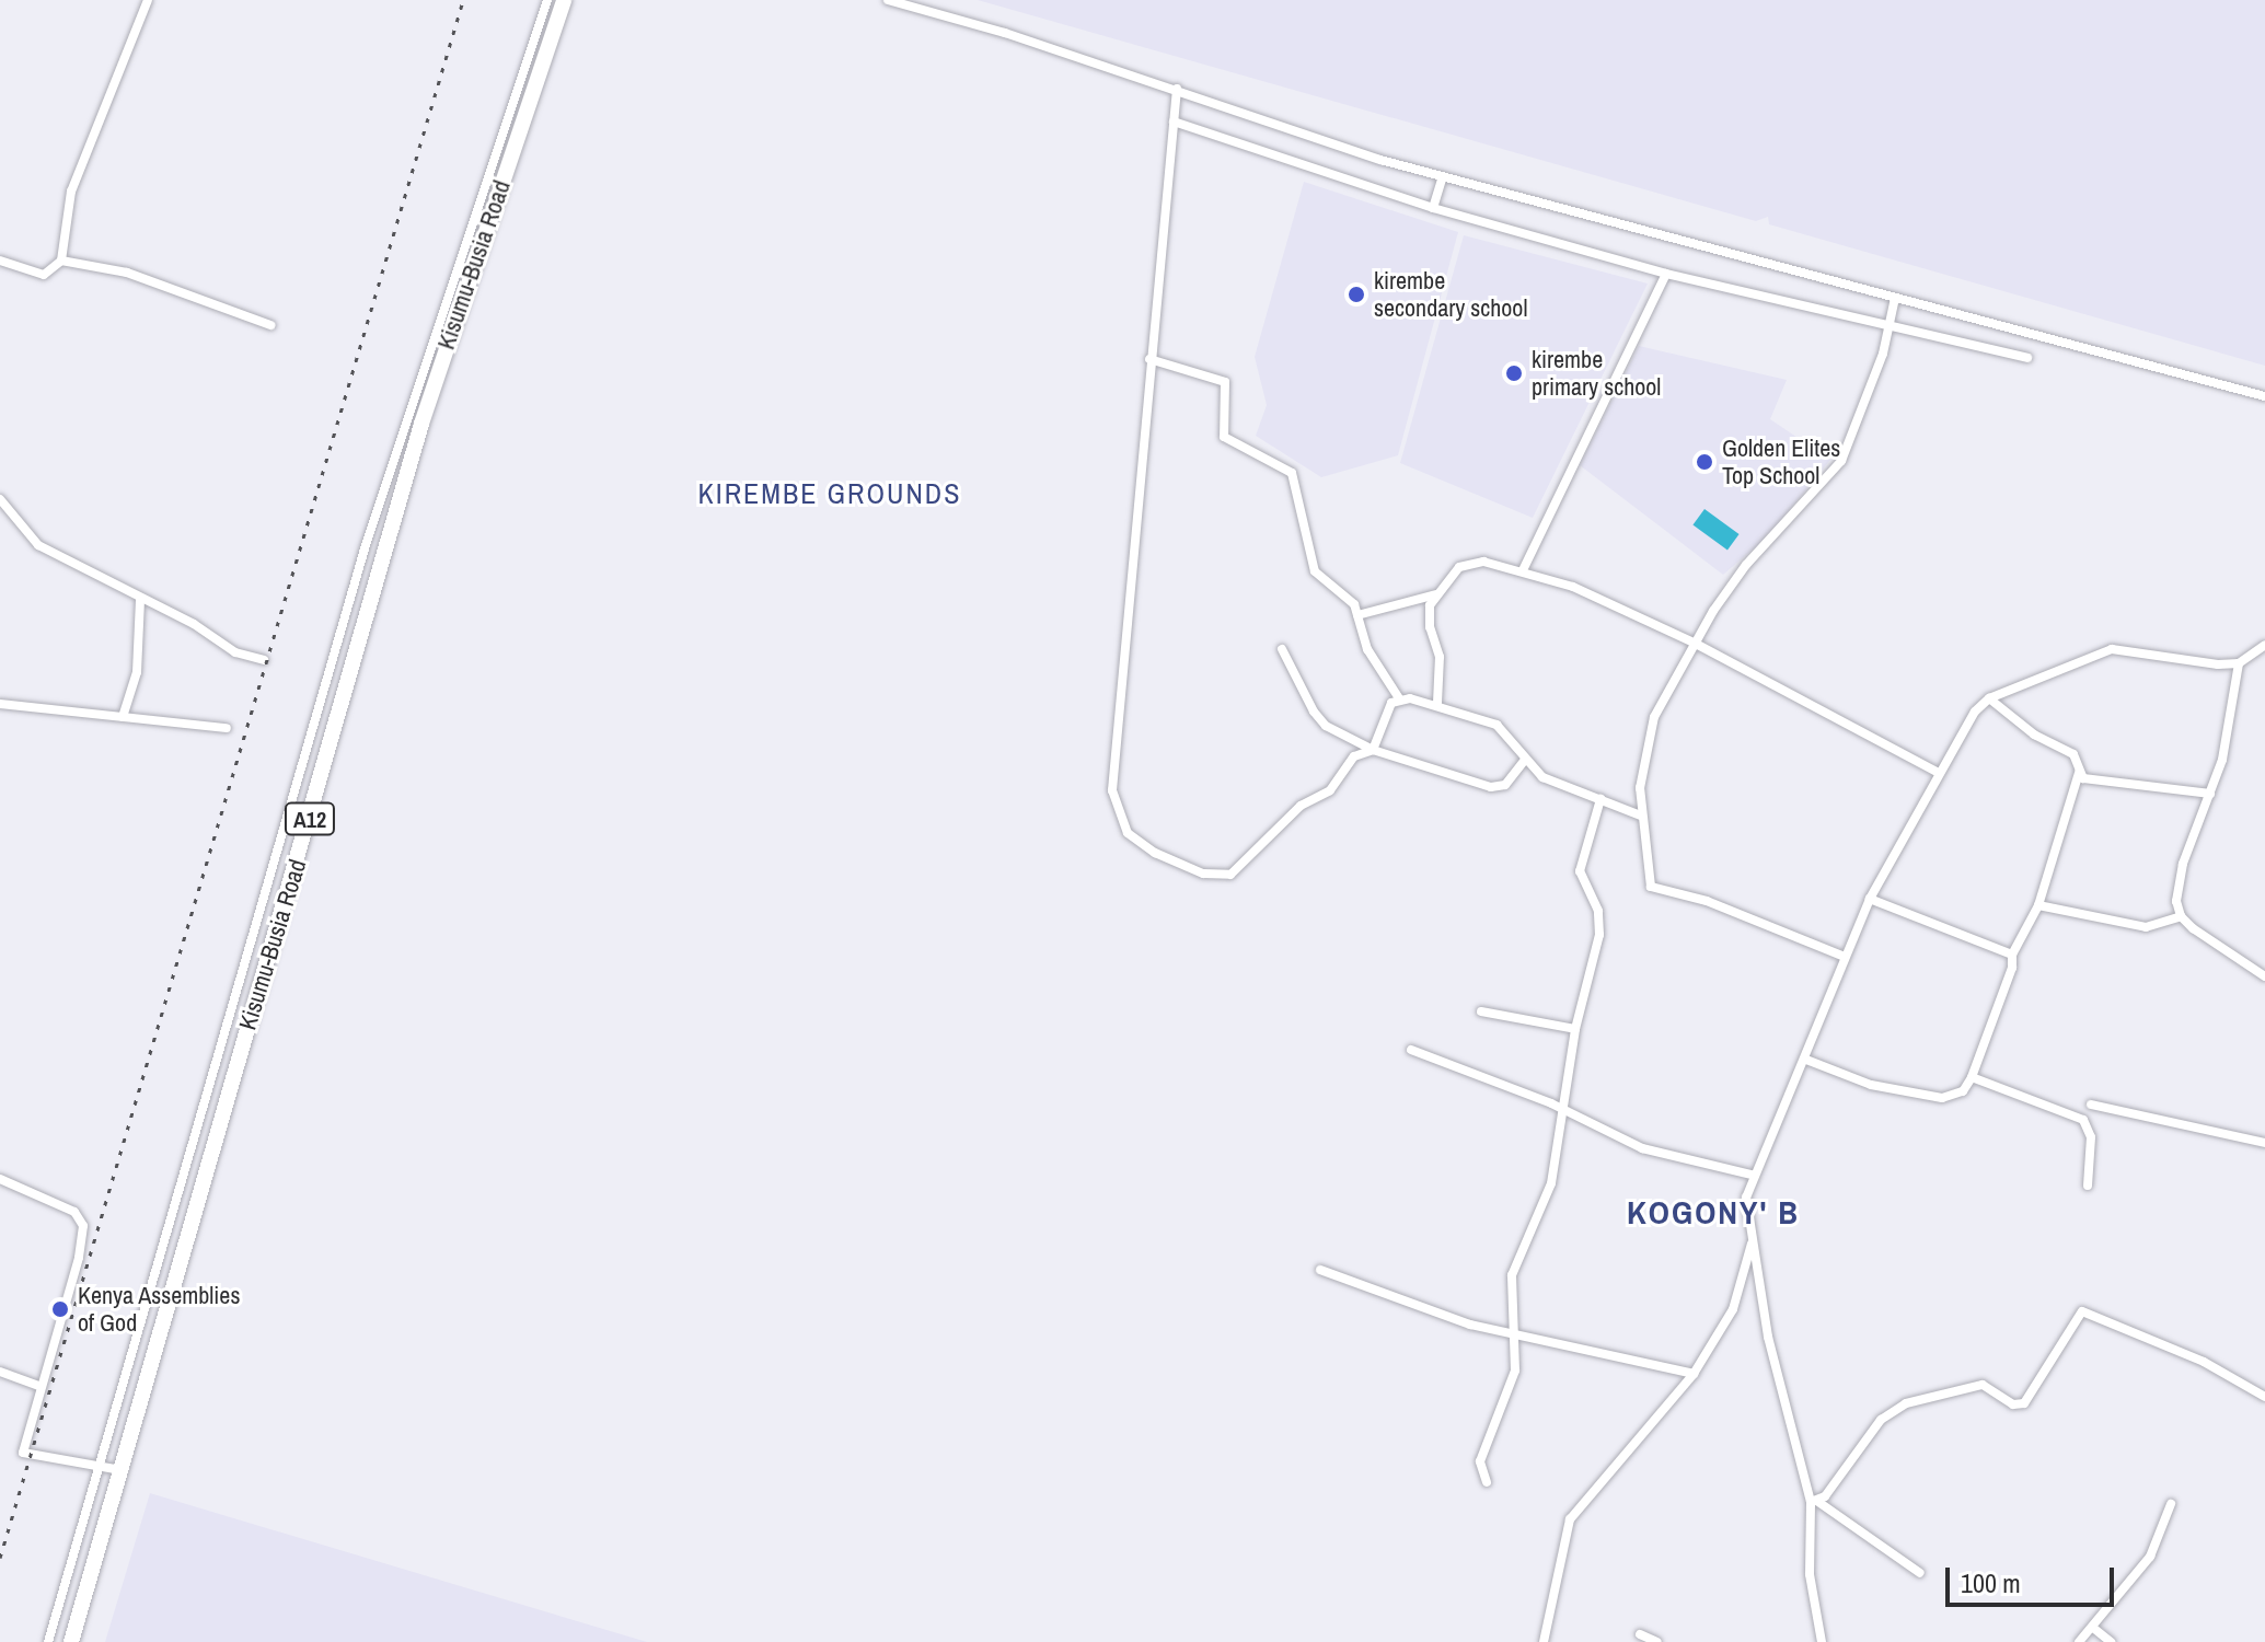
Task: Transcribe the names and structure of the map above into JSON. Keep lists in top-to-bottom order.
{
  "streets": {
    "highway": ["Kisumu-Busia Road", "A12"]
  },
  "districts": ["KIREMBE GROUNDS", "KOGONY' B"],
  "places": [
    "kirembe secondary school",
    "kirembe primary school",
    "Golden Elites Top School",
    "Kenya Assemblies of God"
  ],
  "scale_bar": "100 m"
}
